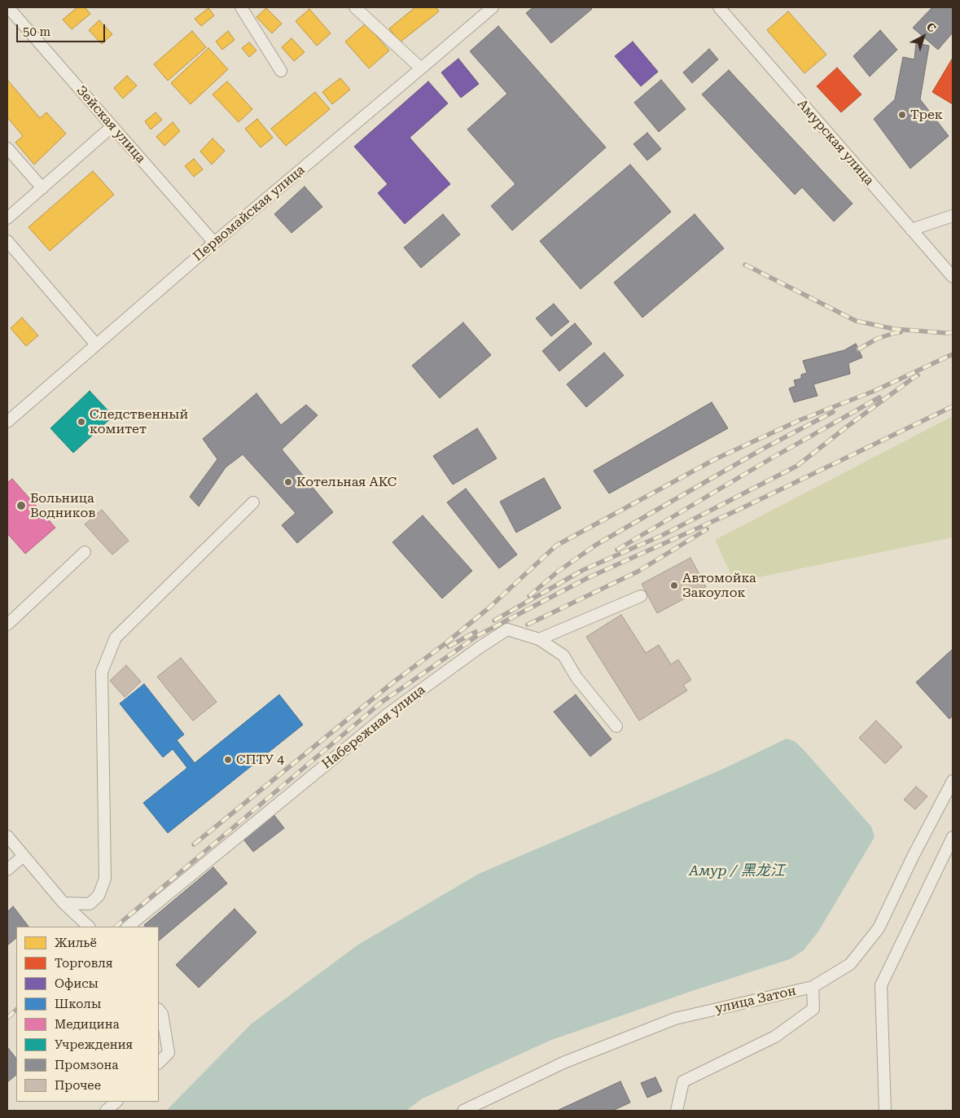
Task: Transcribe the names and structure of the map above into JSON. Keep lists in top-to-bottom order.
{
  "streets": {
    "street": [
      "Зейская улица",
      "Амурская улица",
      "Первомайская улица",
      "Набережная улица",
      "улица Затон"
    ]
  },
  "crossings": [
    ["Зейская улица", "Первомайская улица"]
  ],
  "water": ["Амур / 黑龙江"],
  "places": [
    "Трек",
    "Следственный комитет",
    "Котельная АКС",
    "Больница Водников",
    "Автомойка Закоулок",
    "СПТУ 4"
  ],
  "legend": [
    "Жильё",
    "Торговля",
    "Офисы",
    "Школы",
    "Медицина",
    "Учреждения",
    "Промзона",
    "Прочее"
  ],
  "scale_bar": "50 m",
  "north": "top right"
}
